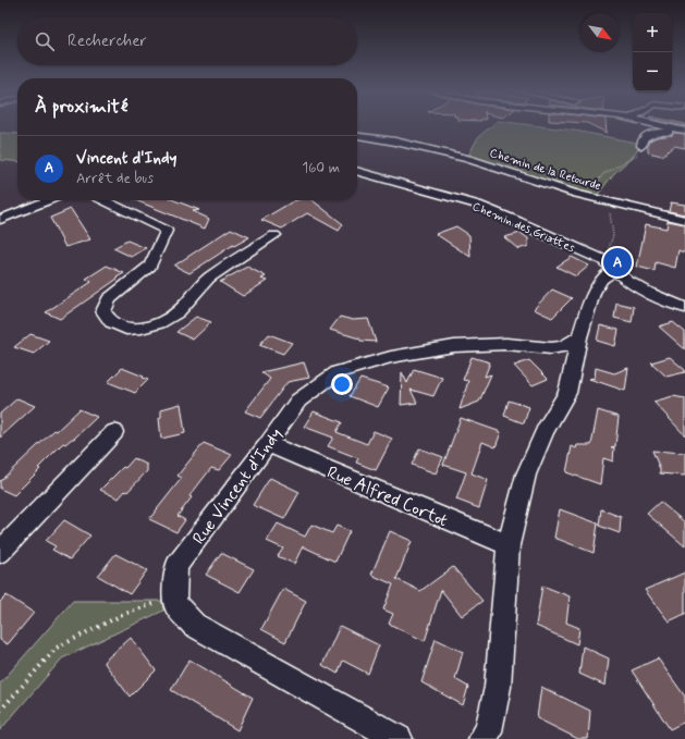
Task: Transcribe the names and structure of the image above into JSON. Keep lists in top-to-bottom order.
{
  "streets": {
    "street": [
      "Chemin de la Retourde",
      "Chemin des Griattes",
      "Rue Vincent d'Indy",
      "Rue Alfred Cortot"
    ]
  },
  "crossings": [
    ["Rue Vincent d'Indy", "Rue Alfred Cortot"]
  ],
  "north": "bottom right",
  "page": {
    "map_buttons": ["+", "−"],
    "search": "Rechercher",
    "heading": "À proximité",
    "list": [
      {
        "mark": "A",
        "name": "Vincent d'Indy",
        "note": "Arrêt de bus",
        "value": "160 m"
      }
    ],
    "pins": "A"
  }
}
